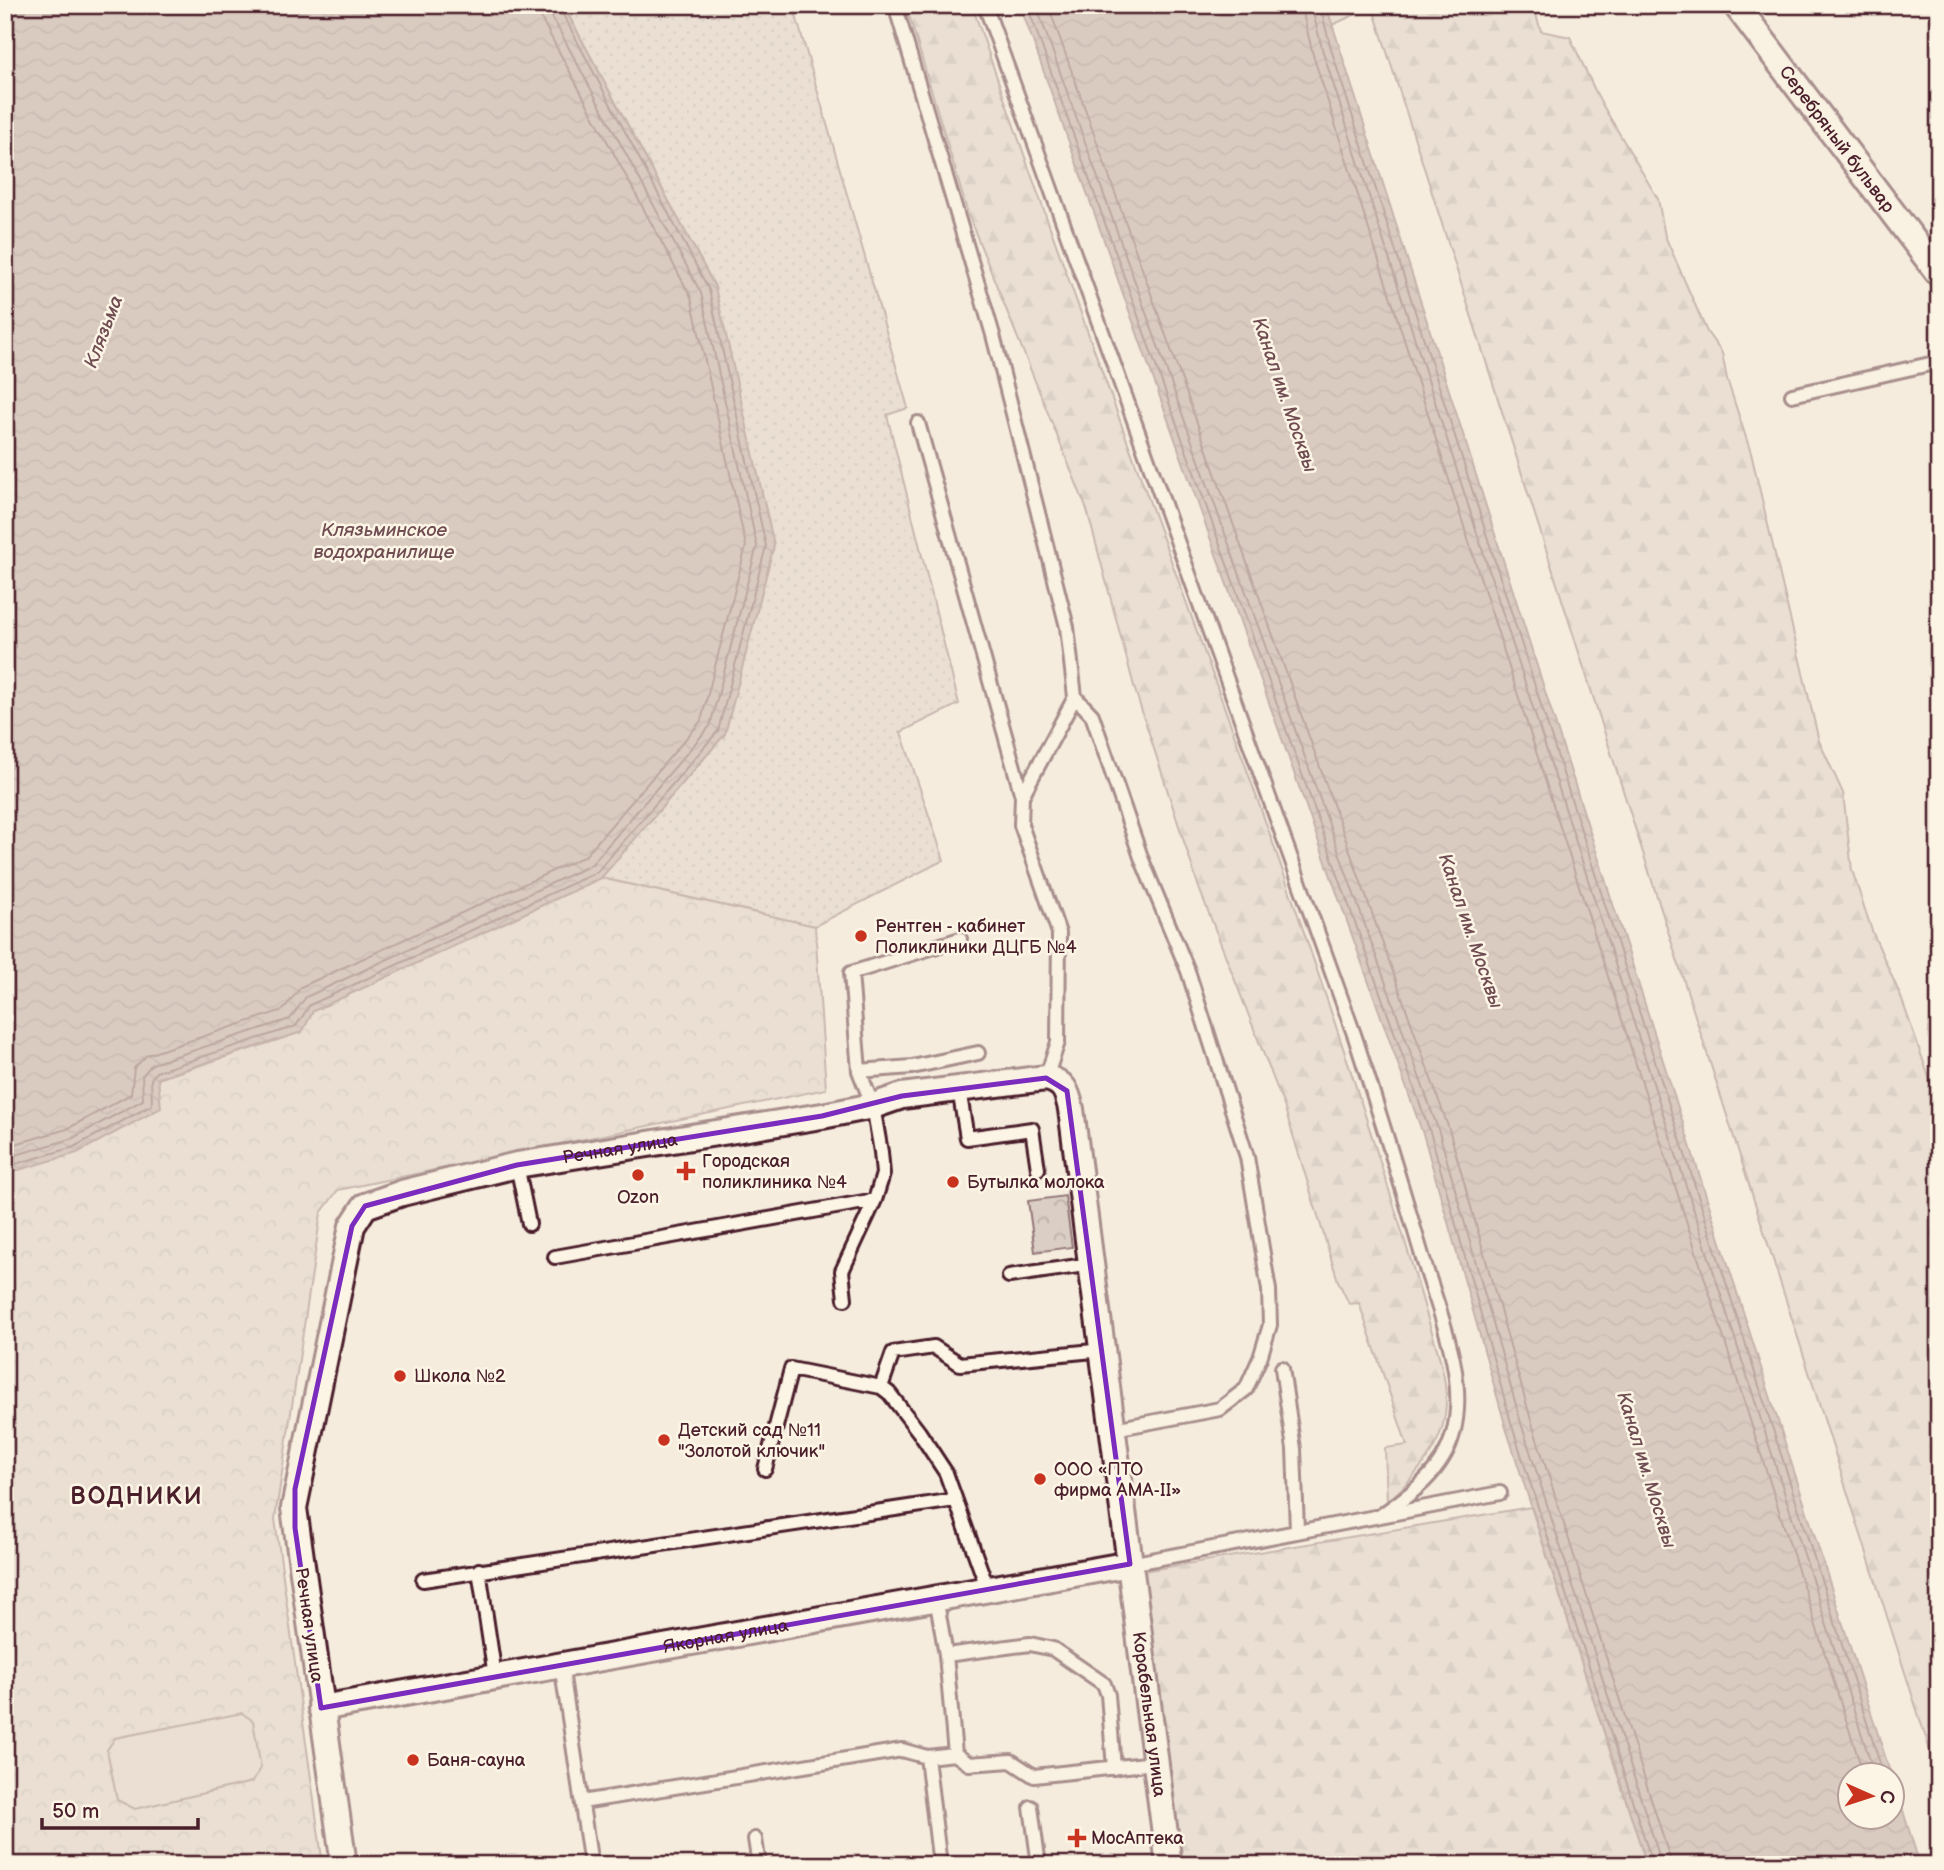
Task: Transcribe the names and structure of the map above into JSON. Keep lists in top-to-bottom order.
{
  "streets": {
    "street": [
      "Серебряный бульвар",
      "Речная улица",
      "Якорная улица",
      "Корабельная улица"
    ]
  },
  "crossings": [
    ["Речная улица", "Якорная улица"],
    ["Якорная улица", "Корабельная улица"]
  ],
  "districts": ["ВОДНИКИ"],
  "water": ["Клязьма", "Канал им. Москвы", "Клязьминское водохранилище"],
  "places": {
    "other": [
      "Рентген - кабинет Поликлиники ДЦГБ №4",
      "Ozon",
      "Бутылка молока",
      "Школа №2",
      "Детский сад №11 \"Золотой ключик\"",
      "ООО «ПТО фирма АМА-II»",
      "Баня-сауна"
    ],
    "health": ["Городская поликлиника №4", "МосАптека"]
  },
  "scale_bar": "50 m",
  "north": "right"
}
